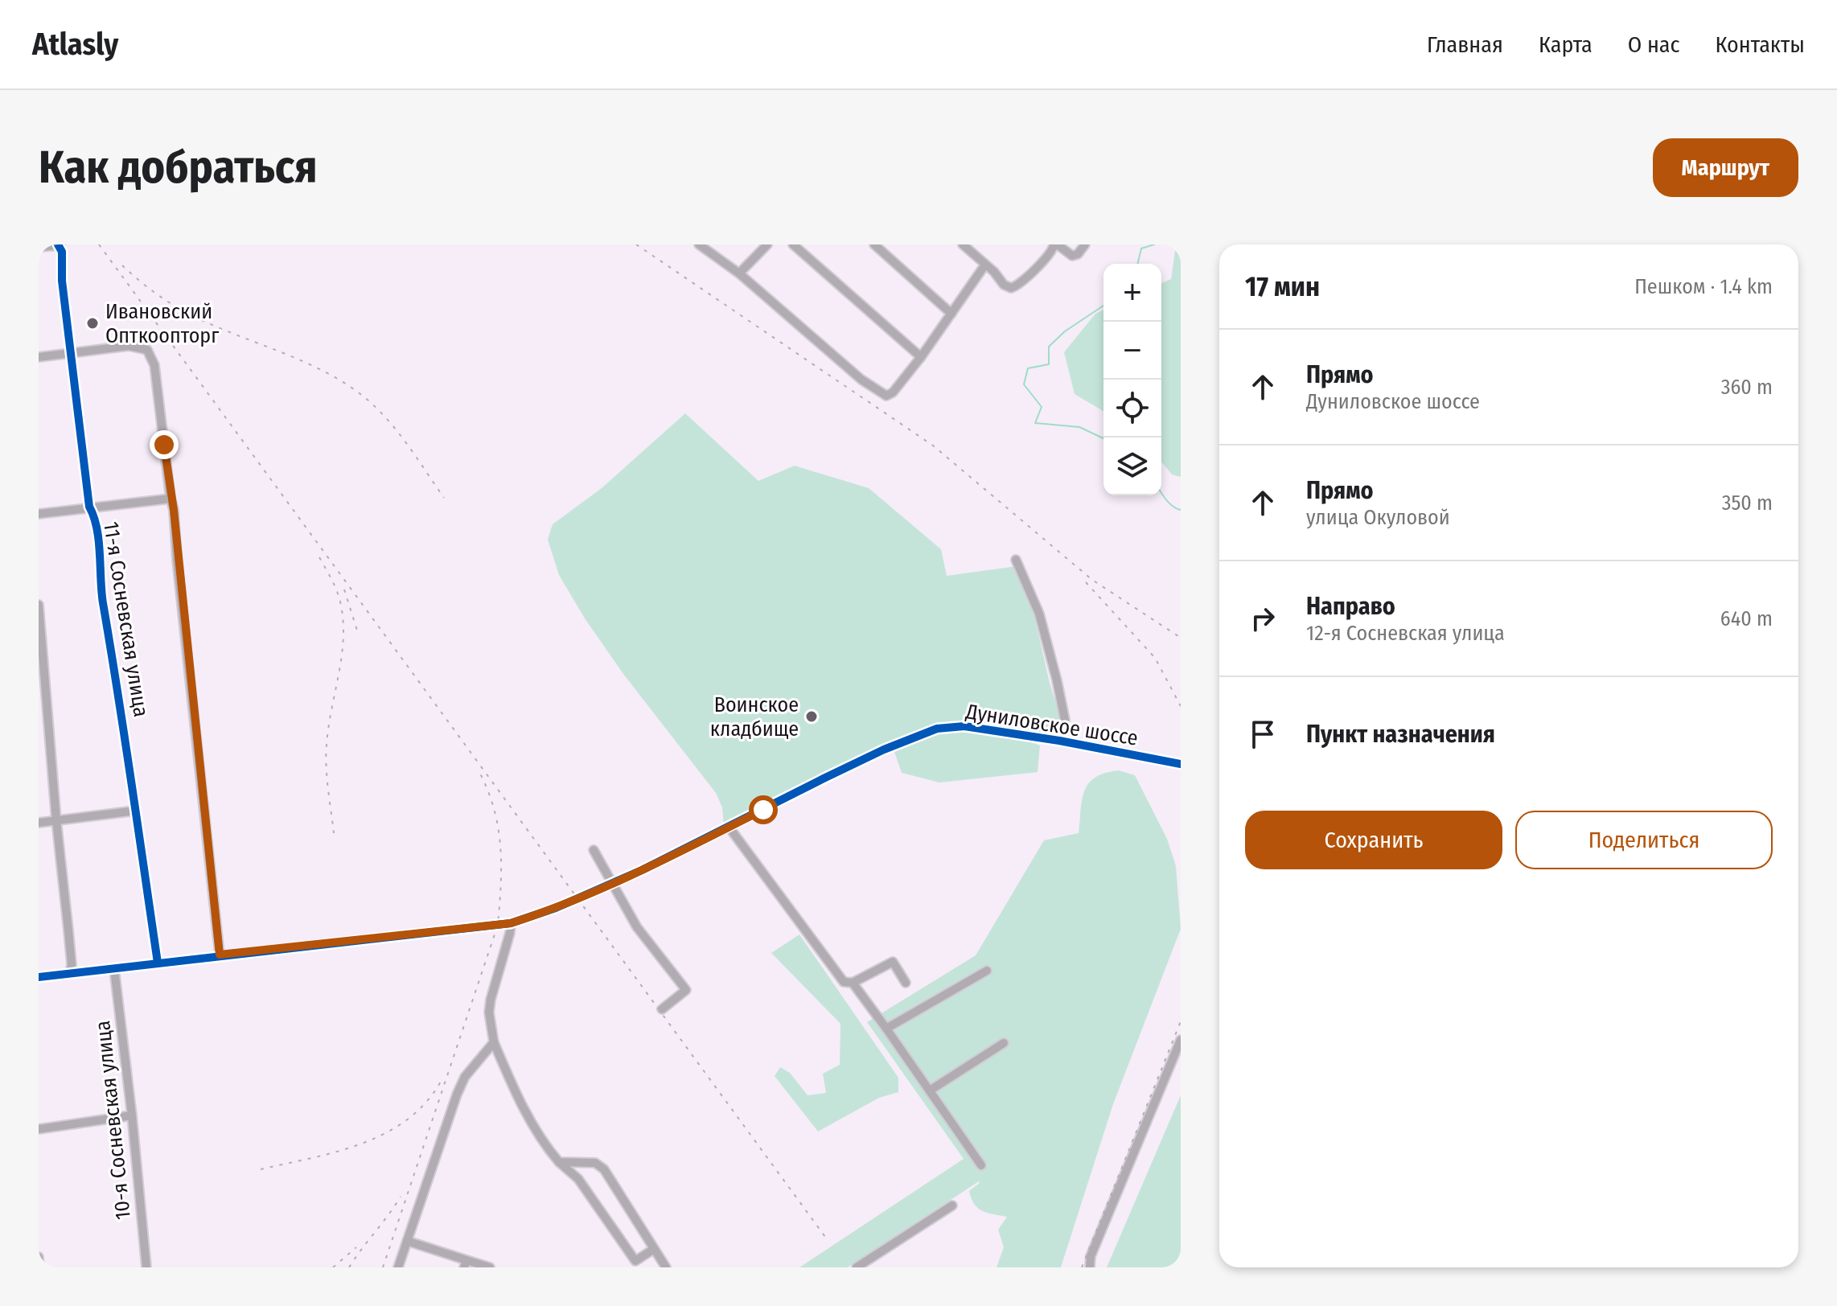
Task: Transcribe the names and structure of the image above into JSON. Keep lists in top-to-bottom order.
{
  "streets": {
    "street": ["11-я Сосневская улица", "Дуниловское шоссе", "10-я Сосневская улица"]
  },
  "crossings": [
    ["11-я Сосневская улица", "Дуниловское шоссе"],
    ["Дуниловское шоссе", "10-я Сосневская улица"]
  ],
  "places": ["Ивановский Опткоопторг", "Воинское кладбище"],
  "page": {
    "header": "Atlasly",
    "nav": [
      "Главная",
      "Карта",
      "О нас",
      "Контакты"
    ],
    "buttons": [
      "Маршрут",
      ["Сохранить", "Поделиться"]
    ],
    "title": "Как добраться",
    "heading": ["17 мин", "Пешком · 1.4 km"],
    "map_buttons": ["+", "−"],
    "list": [
      ["Прямо", "Дуниловское шоссе", "360 m"],
      ["Прямо", "улица Окуловой", "350 m"],
      ["Направо", "12-я Сосневская улица", "640 m"],
      "Пункт назначения"
    ]
  }
}
